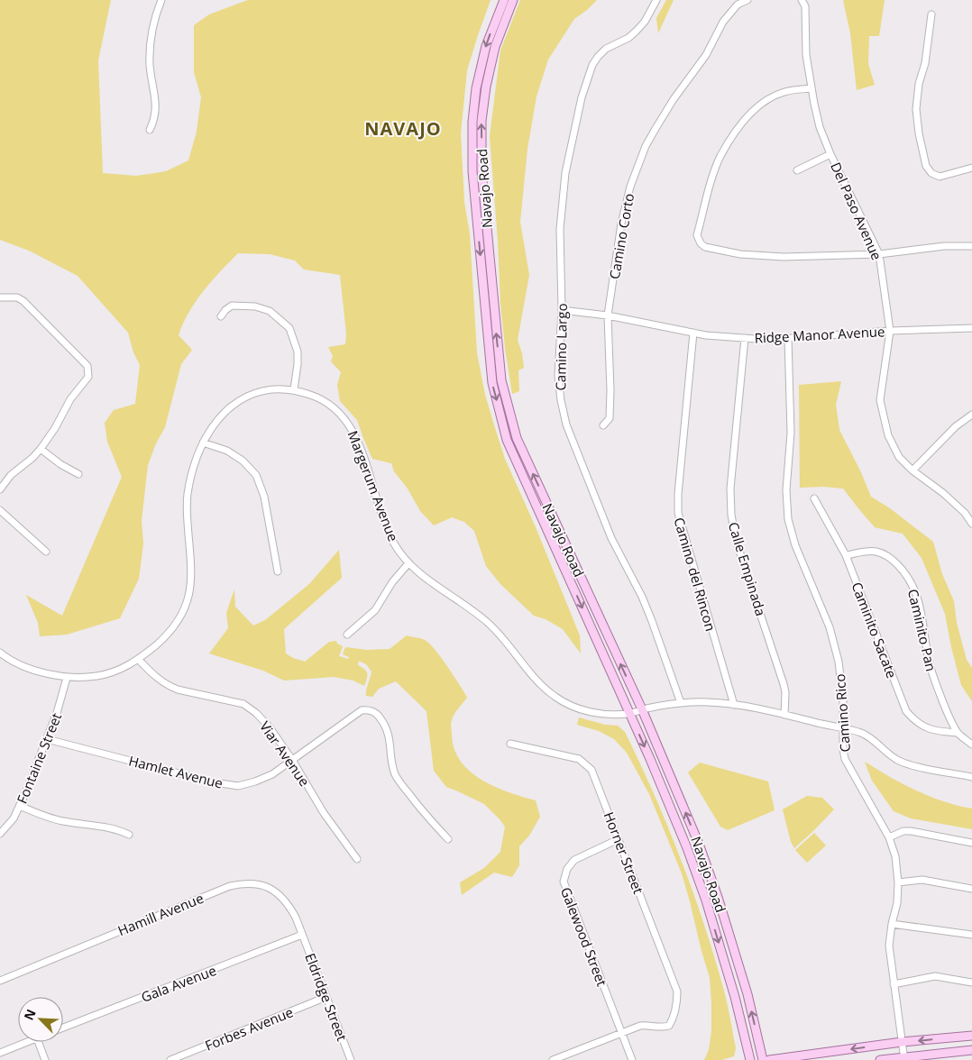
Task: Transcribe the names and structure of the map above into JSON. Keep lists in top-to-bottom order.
{
  "streets": {
    "main road": ["Navajo Road"],
    "street": [
      "Del Paso Avenue",
      "Camino Corto",
      "Ridge Manor Avenue",
      "Camino Largo",
      "Margerum Avenue",
      "Calle Empinada",
      "Camino del Rincon",
      "Caminito Sacate",
      "Caminito Pan",
      "Camino Rico",
      "Viar Avenue",
      "Fontaine Street",
      "Hamlet Avenue",
      "Horner Street",
      "Hamill Avenue",
      "Galewood Street",
      "Gala Avenue",
      "Eldridge Street",
      "Forbes Avenue"
    ]
  },
  "crossings": [
    ["Navajo Road", "Margerum Avenue"],
    ["Del Paso Avenue", "Ridge Manor Avenue"],
    ["Camino Corto", "Ridge Manor Avenue"],
    ["Ridge Manor Avenue", "Camino Largo"],
    ["Ridge Manor Avenue", "Calle Empinada"],
    ["Ridge Manor Avenue", "Camino del Rincon"],
    ["Ridge Manor Avenue", "Camino Rico"],
    ["Margerum Avenue", "Viar Avenue"],
    ["Margerum Avenue", "Fontaine Street"],
    ["Caminito Sacate", "Caminito Pan"],
    ["Viar Avenue", "Hamlet Avenue"],
    ["Fontaine Street", "Hamlet Avenue"],
    ["Horner Street", "Galewood Street"],
    ["Hamill Avenue", "Gala Avenue"],
    ["Hamill Avenue", "Eldridge Street"],
    ["Gala Avenue", "Eldridge Street"],
    ["Eldridge Street", "Forbes Avenue"]
  ],
  "districts": ["NAVAJO"],
  "north": "top left"
}
